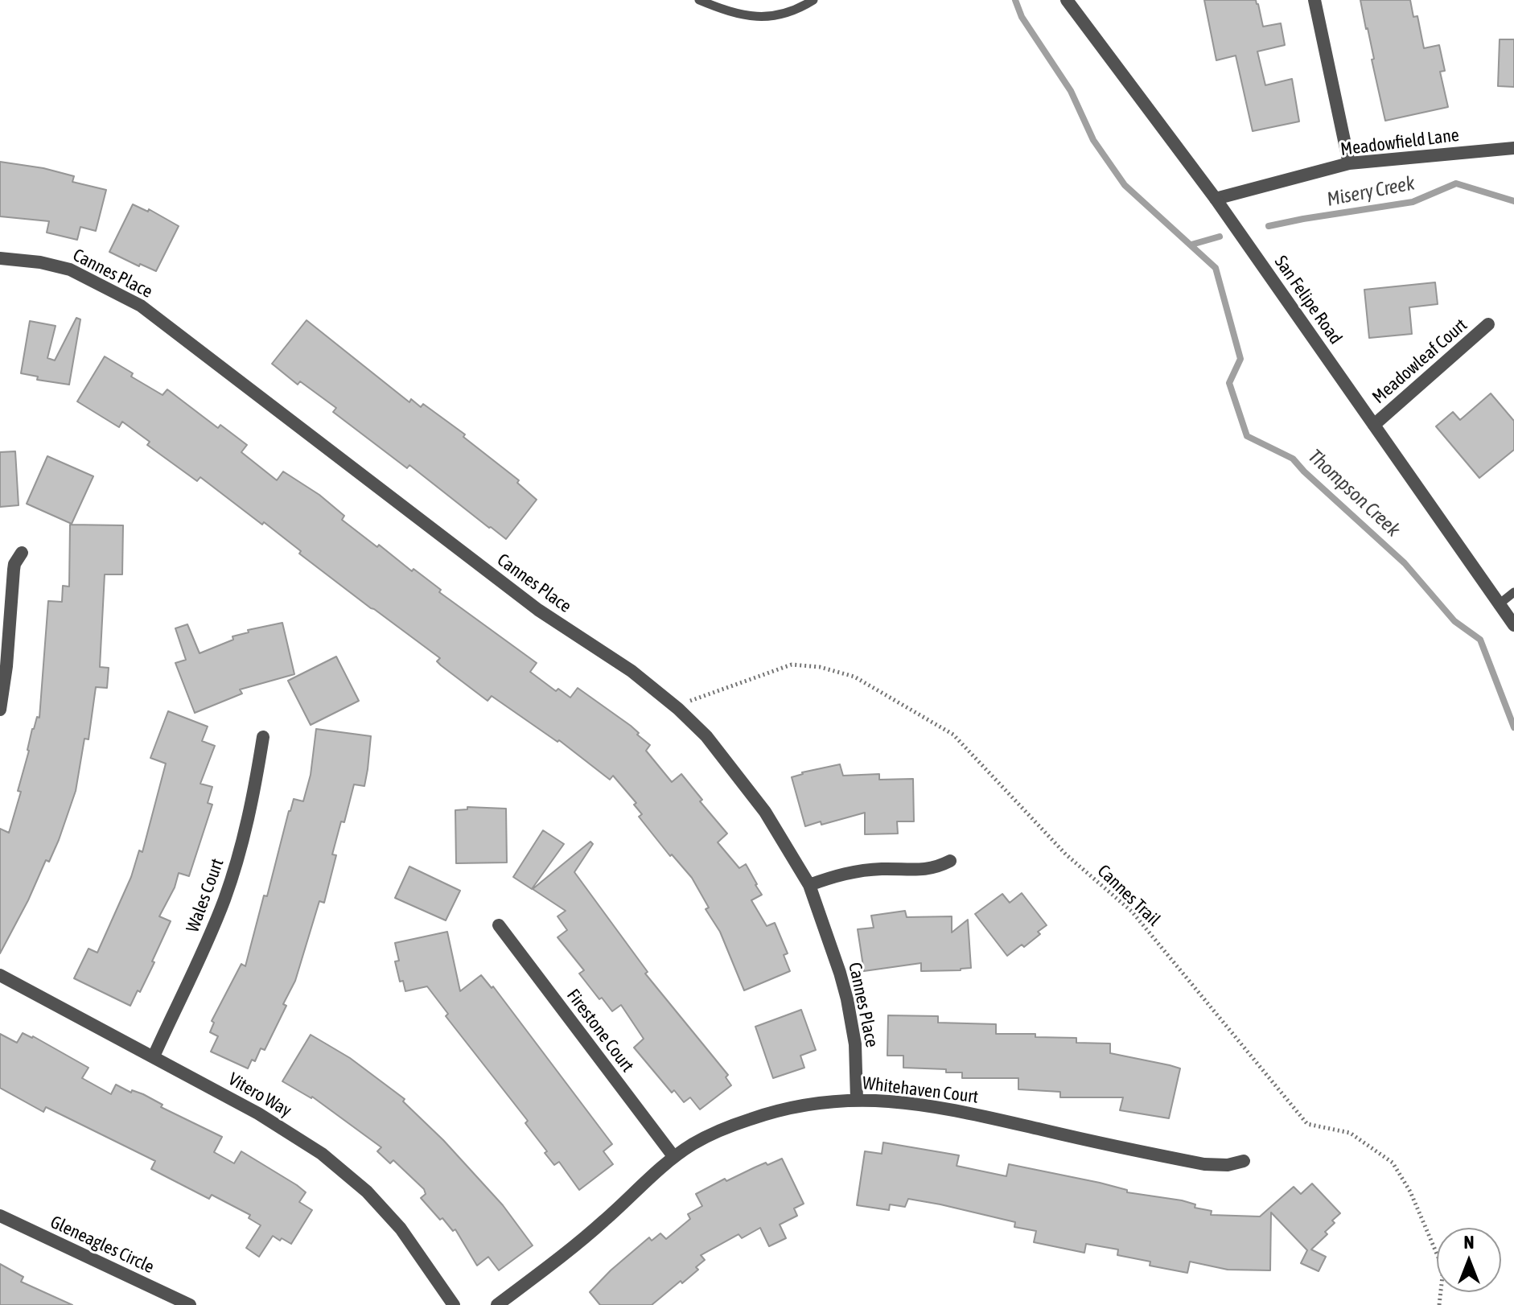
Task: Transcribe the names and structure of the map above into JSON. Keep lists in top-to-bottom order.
{
  "streets": {
    "street": [
      "Meadowfield Lane",
      "Cannes Place",
      "San Felipe Road",
      "Meadowleaf Court",
      "Wales Court",
      "Firestone Court",
      "Whitehaven Court",
      "Vitero Way",
      "Gleneagles Circle"
    ],
    "path": ["Cannes Trail"]
  },
  "crossings": [
    ["Meadowfield Lane", "San Felipe Road"],
    ["Cannes Place", "Cannes Trail"],
    ["Cannes Place", "Whitehaven Court"],
    ["San Felipe Road", "Meadowleaf Court"],
    ["Wales Court", "Vitero Way"],
    ["Firestone Court", "Whitehaven Court"]
  ],
  "water": ["Misery Creek", "Thompson Creek"],
  "north": "top"
}
